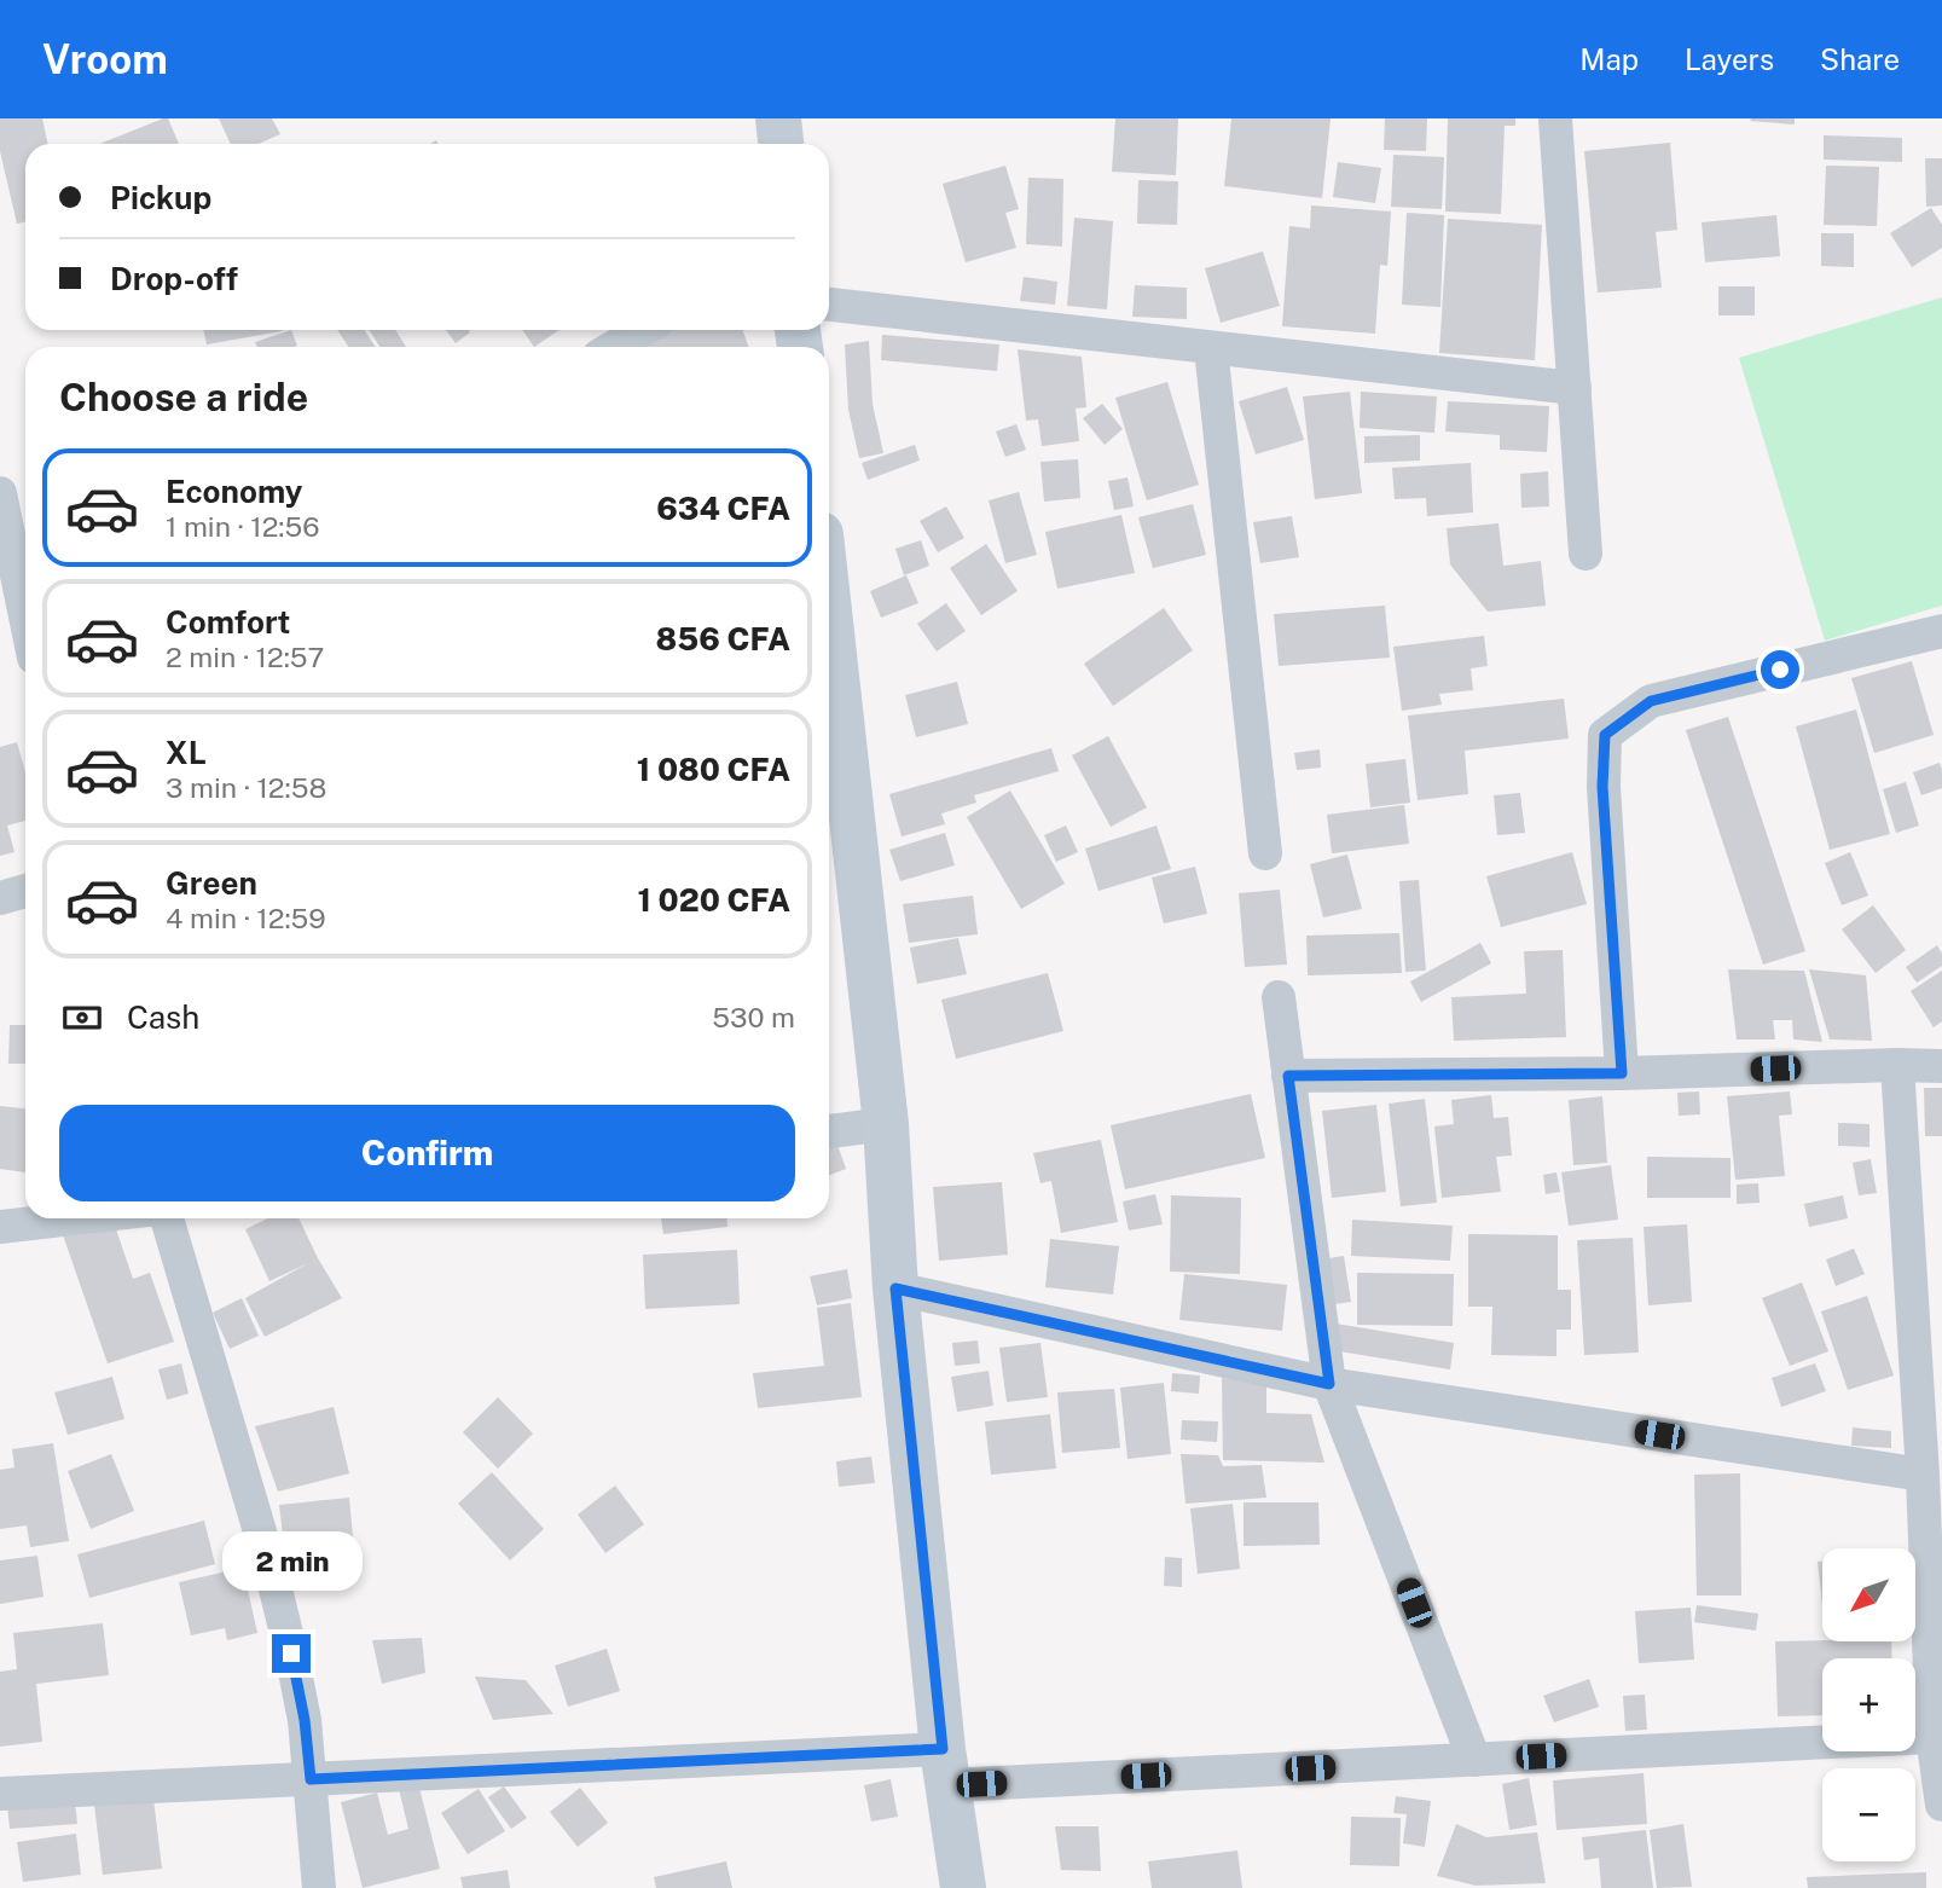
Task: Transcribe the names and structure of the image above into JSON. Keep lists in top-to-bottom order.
{
  "north": "bottom left",
  "page": {
    "header": "Vroom",
    "nav": ["Map", "Layers", "Share"],
    "banner": ["Pickup", "Drop-off"],
    "heading": "Choose a ride",
    "list": [
      {
        "name": "Economy",
        "note": "1 min · 12:56",
        "value": "634 CFA"
      },
      {
        "name": "Comfort",
        "note": "2 min · 12:57",
        "value": "856 CFA"
      },
      {
        "name": "XL",
        "note": "3 min · 12:58",
        "value": "1 080 CFA"
      },
      {
        "name": "Green",
        "note": "4 min · 12:59",
        "value": "1 020 CFA"
      }
    ],
    "pay": ["Cash", "530 m"],
    "buttons": "Confirm",
    "bubble": "2 min",
    "map_buttons": ["+", "−"]
  }
}
